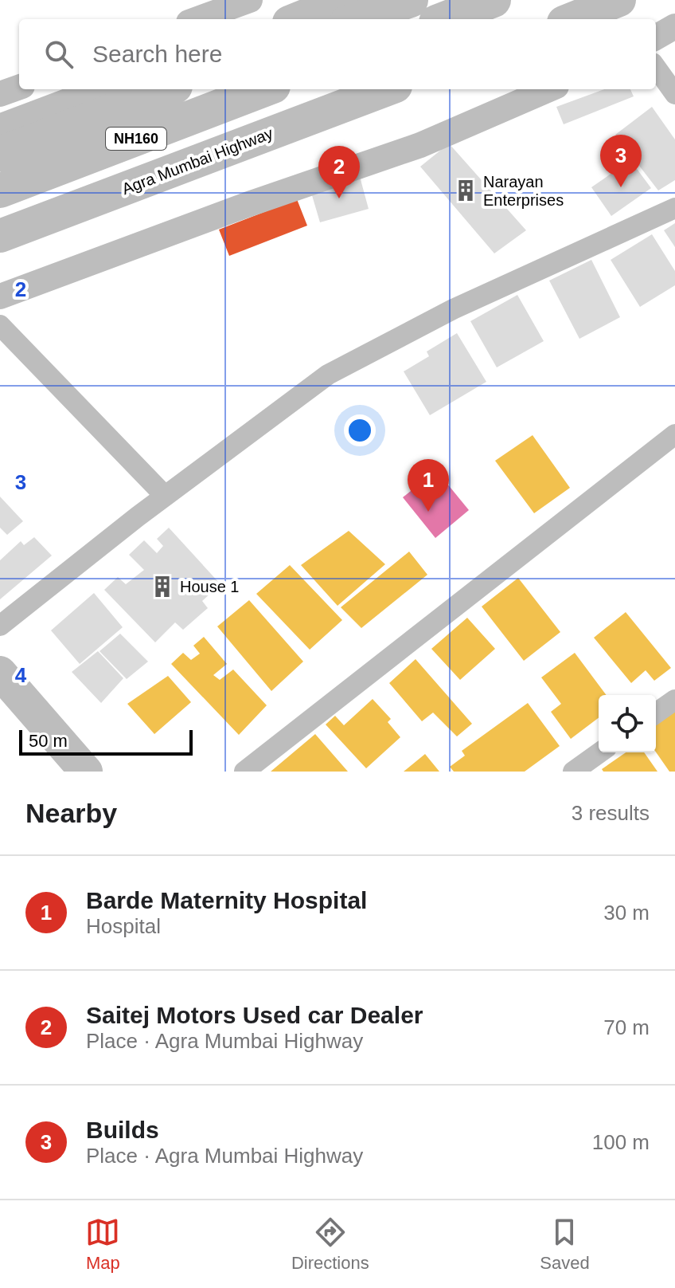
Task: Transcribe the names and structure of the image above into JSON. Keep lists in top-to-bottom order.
{
  "streets": {
    "highway": ["NH160"],
    "main road": ["Agra Mumbai Highway"]
  },
  "places": {
    "building": ["Narayan Enterprises", "House 1"]
  },
  "scale_bar": "50 m",
  "page": {
    "search": "Search here",
    "pins": ["3", "2", "1"],
    "scale": "50 m",
    "heading": ["Nearby", "3 results"],
    "list": [
      {
        "mark": "1",
        "name": "Barde Maternity Hospital",
        "note": "Hospital",
        "value": "30 m"
      },
      {
        "mark": "2",
        "name": "Saitej Motors Used car Dealer",
        "note": "Place · Agra Mumbai Highway",
        "value": "70 m"
      },
      {
        "mark": "3",
        "name": "Builds",
        "note": "Place · Agra Mumbai Highway",
        "value": "100 m"
      }
    ],
    "nav": ["Map", "Directions", "Saved"]
  },
  "grid": {
    "rows": ["2", "3", "4"]
  }
}
